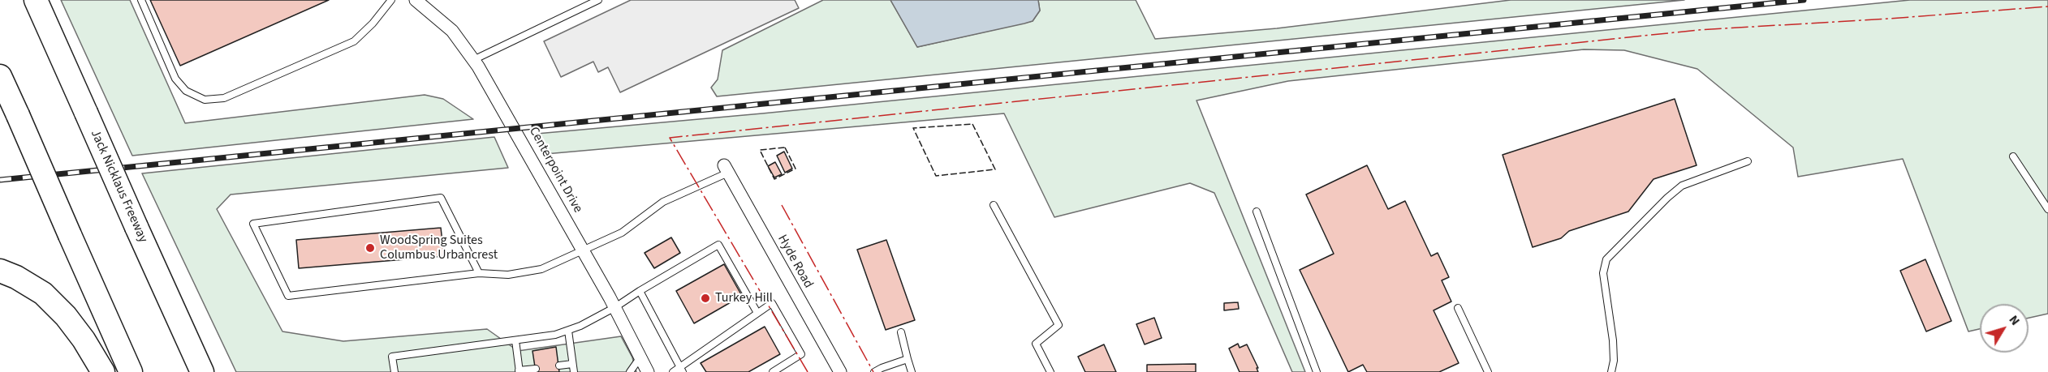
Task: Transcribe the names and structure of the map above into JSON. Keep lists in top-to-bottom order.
{
  "streets": {
    "highway": ["Jack Nicklaus Freeway"],
    "street": ["Centerpoint Drive", "Hyde Road"]
  },
  "places": ["WoodSpring Suites Columbus Urbancrest", "Turkey Hill"],
  "north": "top right"
}
